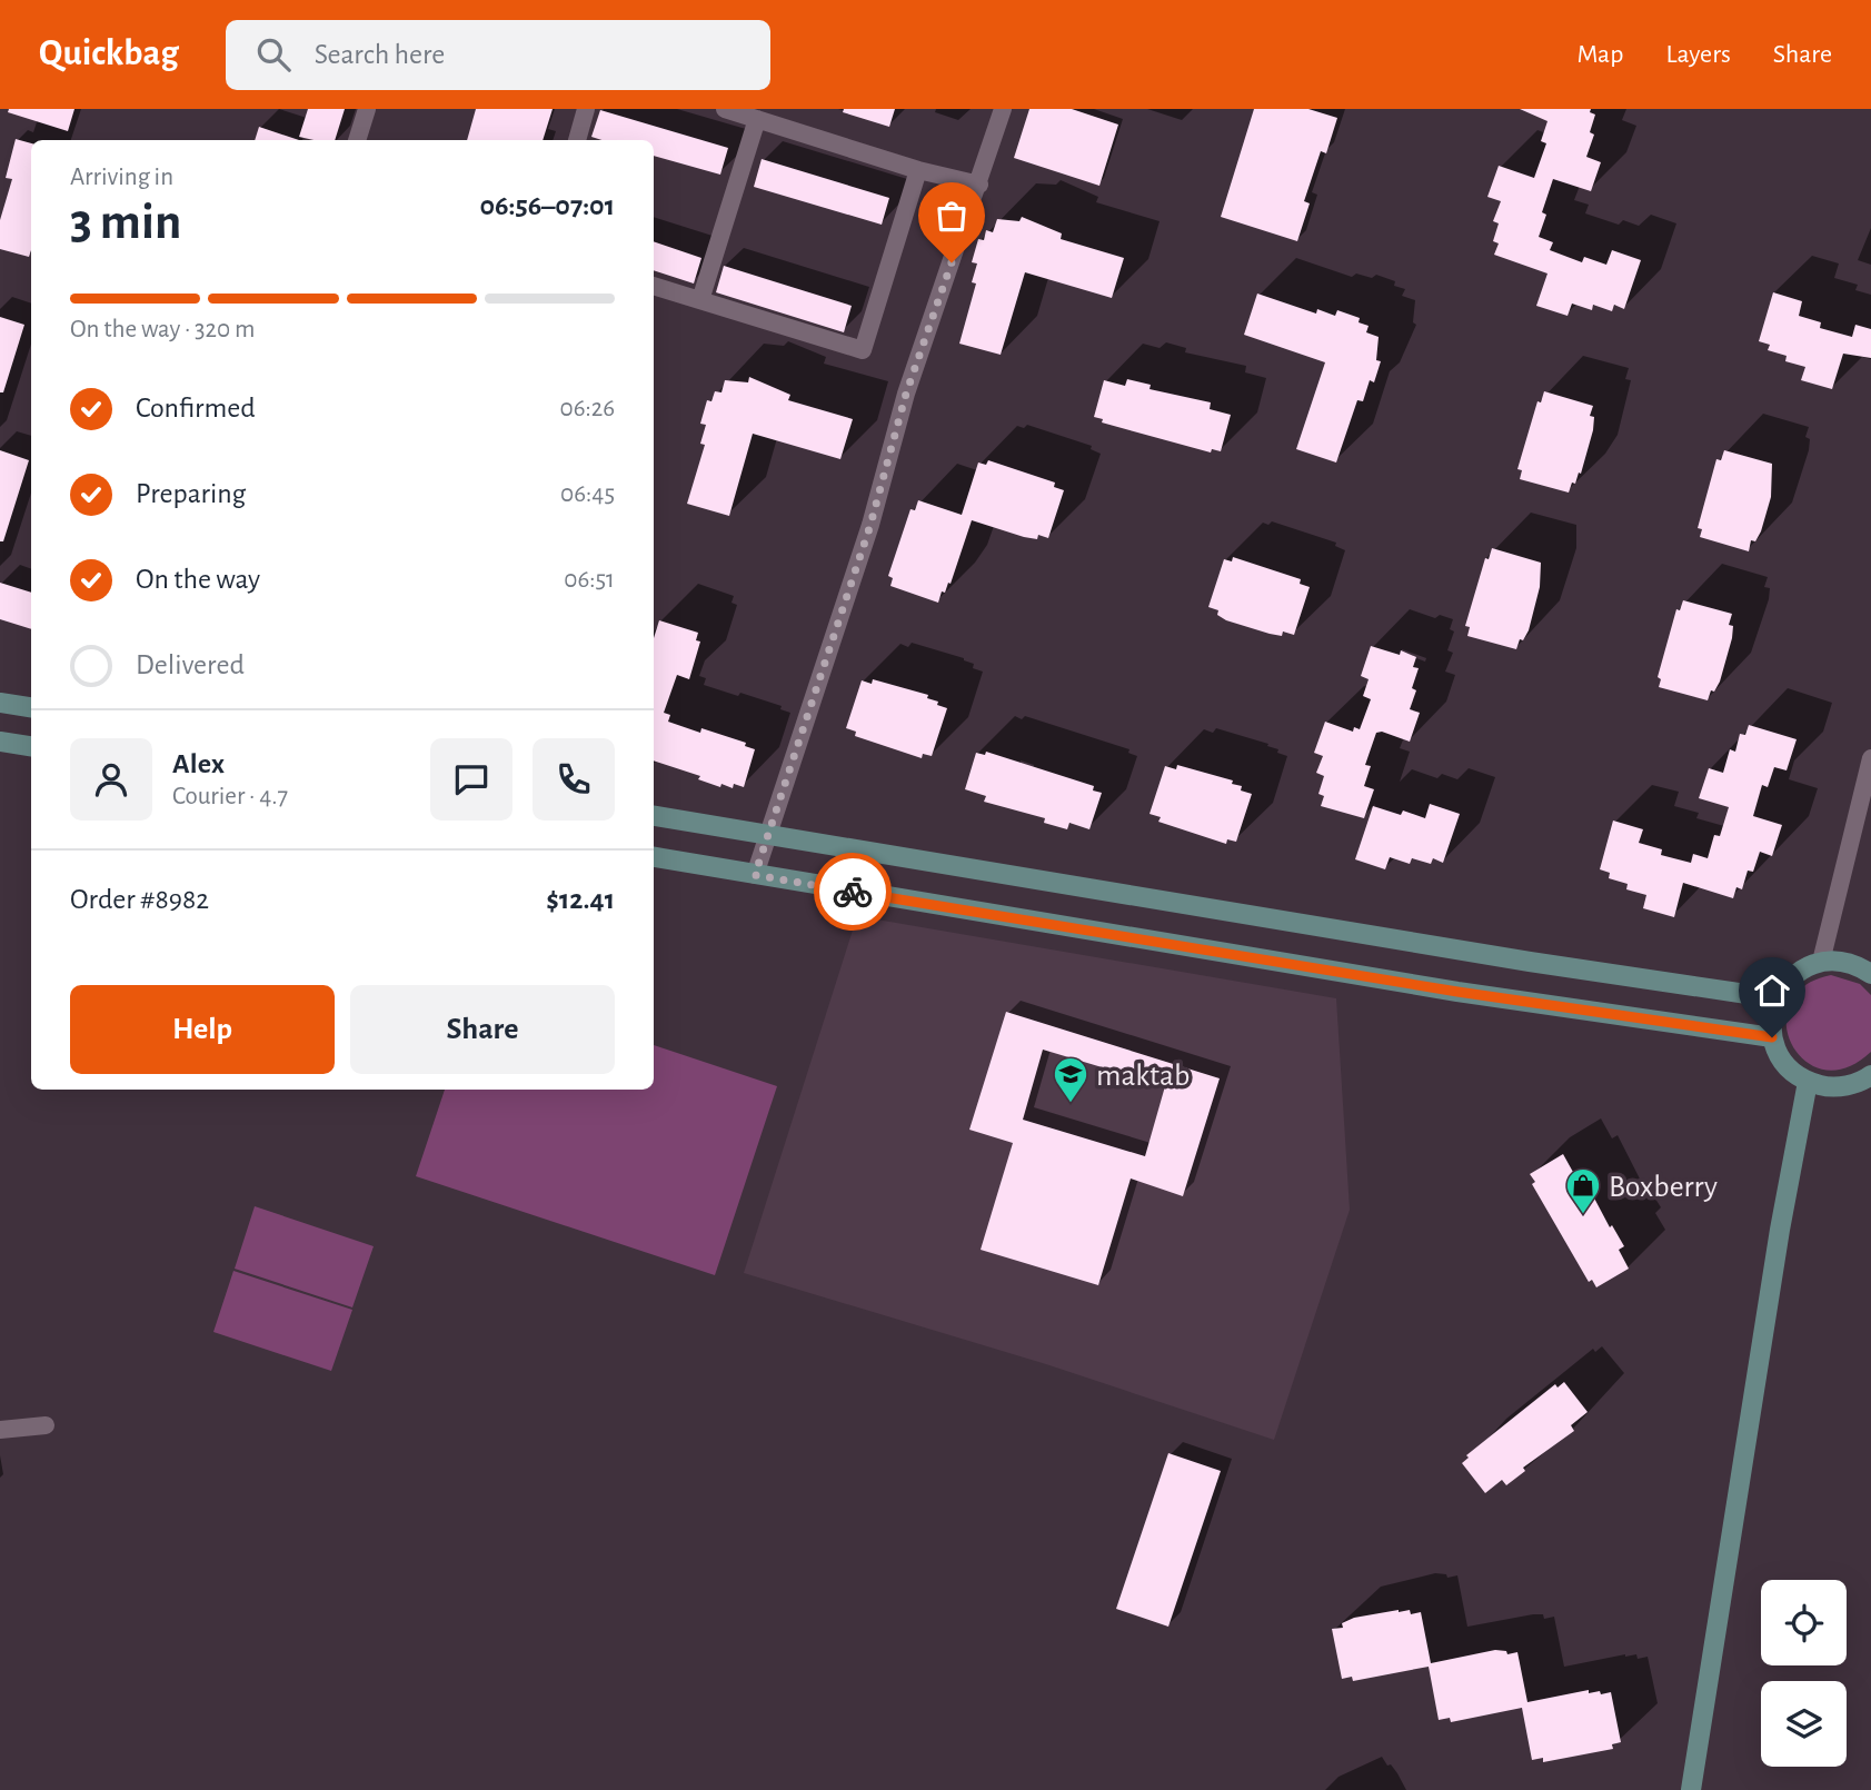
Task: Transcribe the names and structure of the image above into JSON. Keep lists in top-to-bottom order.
{
  "places": {
    "school or university": ["maktab"],
    "shop": ["Boxberry"]
  },
  "page": {
    "header": "Quickbag",
    "search": "Search here",
    "nav": ["Map", "Layers", "Share"],
    "heading": ["3 min", "Arriving in", "06:56–07:01"],
    "panel": [
      "Alex",
      "Courier · 4.7",
      "Order #8982",
      "$12.41"
    ],
    "bar": "On the way · 320 m",
    "list": [
      ["Confirmed", "06:26"],
      ["Preparing", "06:45"],
      ["On the way", "06:51"],
      "Delivered"
    ],
    "buttons": ["Help", "Share"]
  }
}
